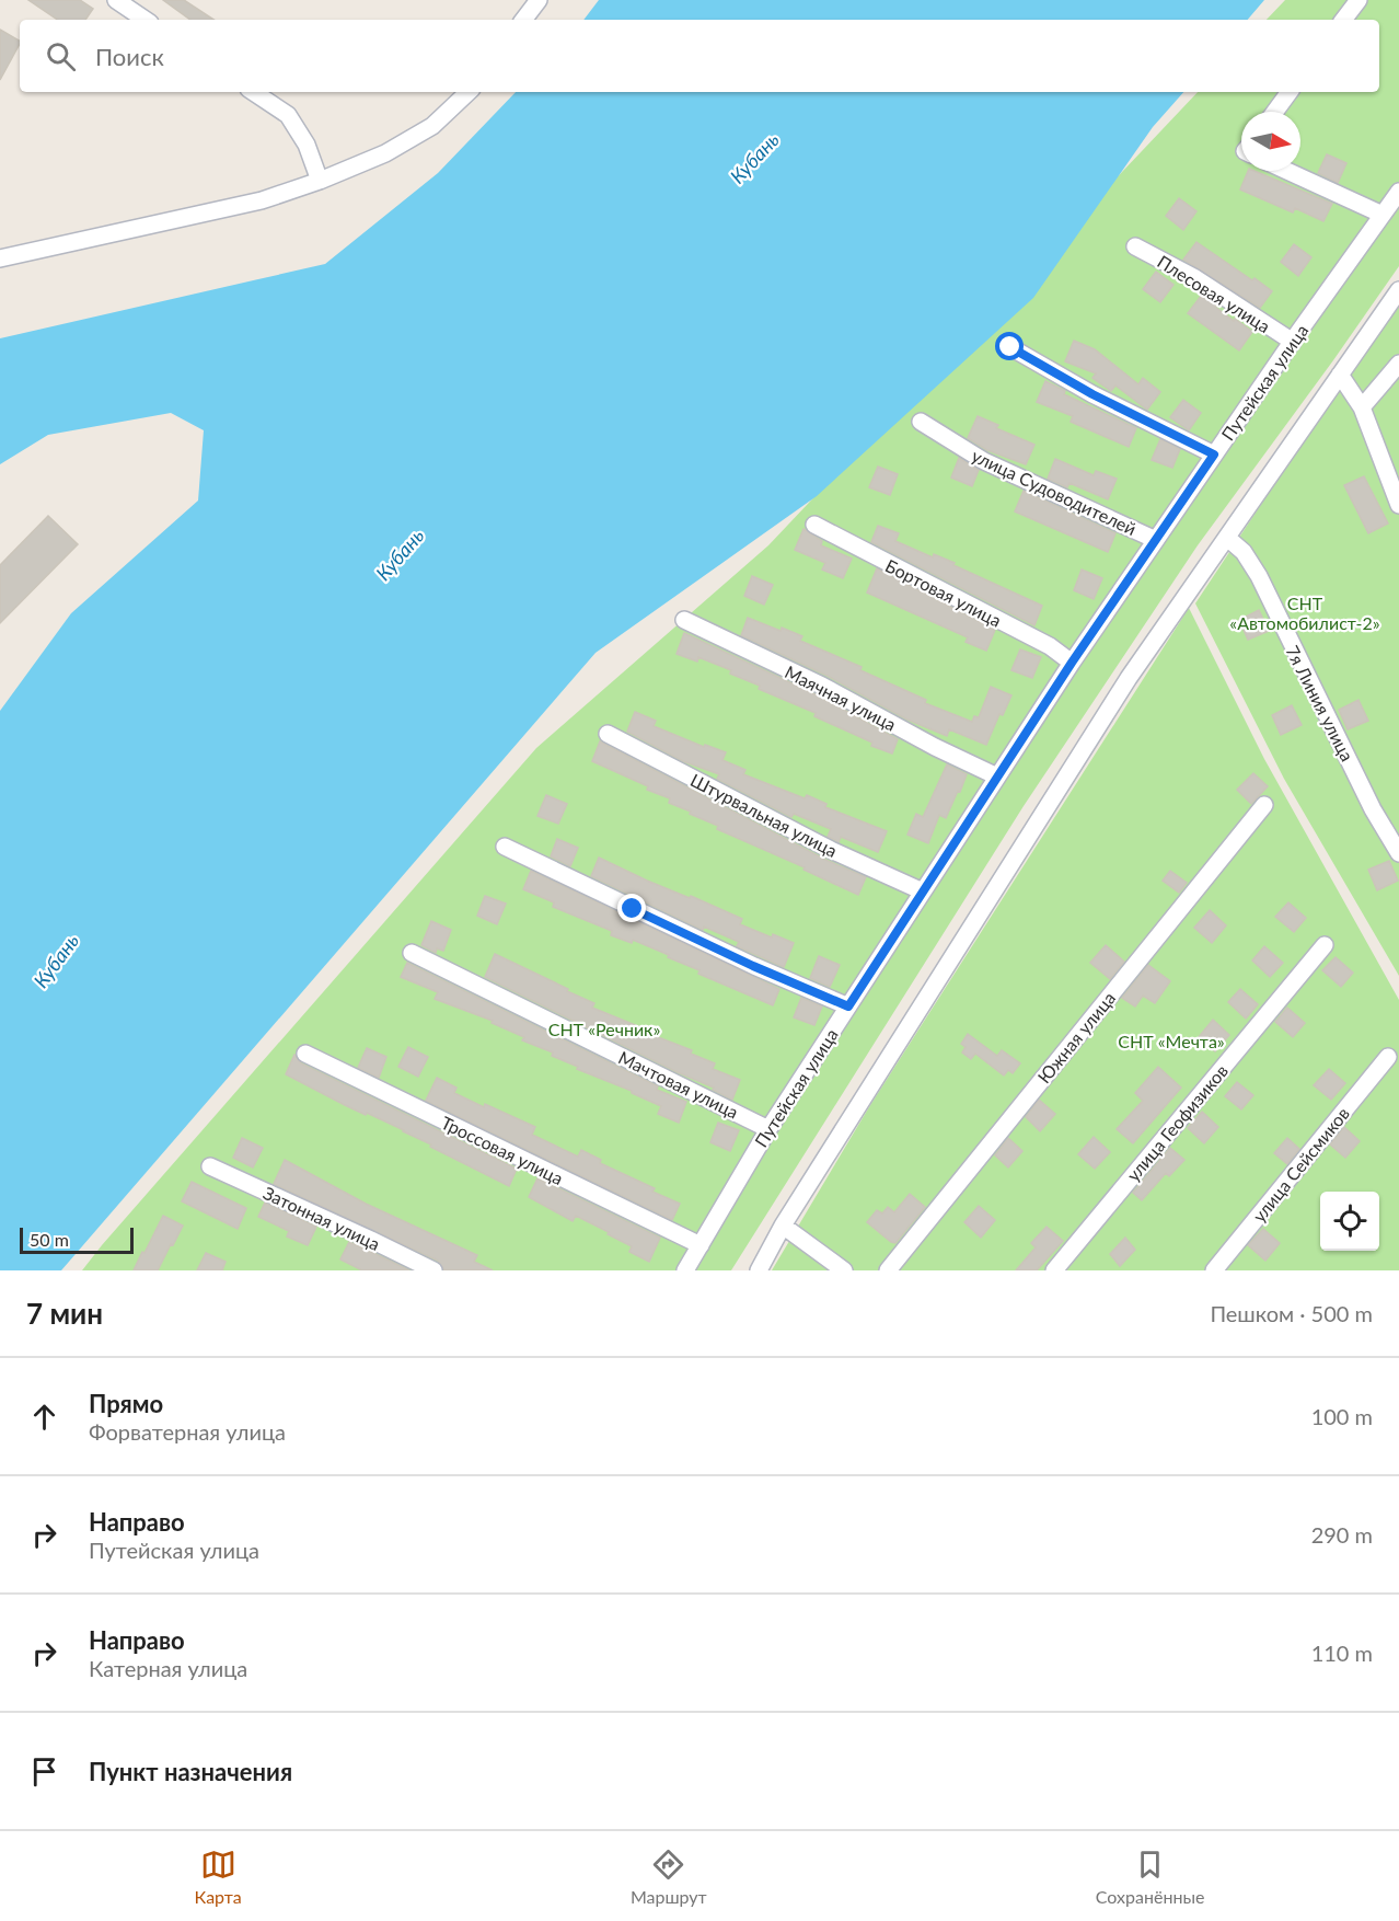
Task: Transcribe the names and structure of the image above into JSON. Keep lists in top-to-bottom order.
{
  "streets": {
    "street": [
      "Плесовая улица",
      "Путейская улица",
      "улица Судоводителей",
      "Бортовая улица",
      "Маячная улица",
      "7я Линия улица",
      "Штурвальная улица",
      "Южная улица",
      "Мачтовая улица",
      "улица Геофизиков",
      "Троссовая улица",
      "улица Сейсмиков",
      "Затонная улица"
    ]
  },
  "crossings": [
    ["Плесовая улица", "Путейская улица"],
    ["Путейская улица", "улица Судоводителей"],
    ["Путейская улица", "Бортовая улица"],
    ["Путейская улица", "Маячная улица"],
    ["Путейская улица", "Штурвальная улица"],
    ["Путейская улица", "Мачтовая улица"],
    ["Путейская улица", "Троссовая улица"]
  ],
  "water": ["Кубань"],
  "parks": ["СНТ «Автомобилист-2»", "СНТ «Речник»", "СНТ «Мечта»"],
  "scale_bar": "50 m",
  "north": "right",
  "page": {
    "search": "Поиск",
    "scale": "50 m",
    "heading": ["7 мин", "Пешком · 500 m"],
    "list": [
      ["Прямо", "Форватерная улица", "100 m"],
      ["Направо", "Путейская улица", "290 m"],
      ["Направо", "Катерная улица", "110 m"],
      "Пункт назначения"
    ],
    "nav": ["Карта", "Маршрут", "Сохранённые"]
  }
}
